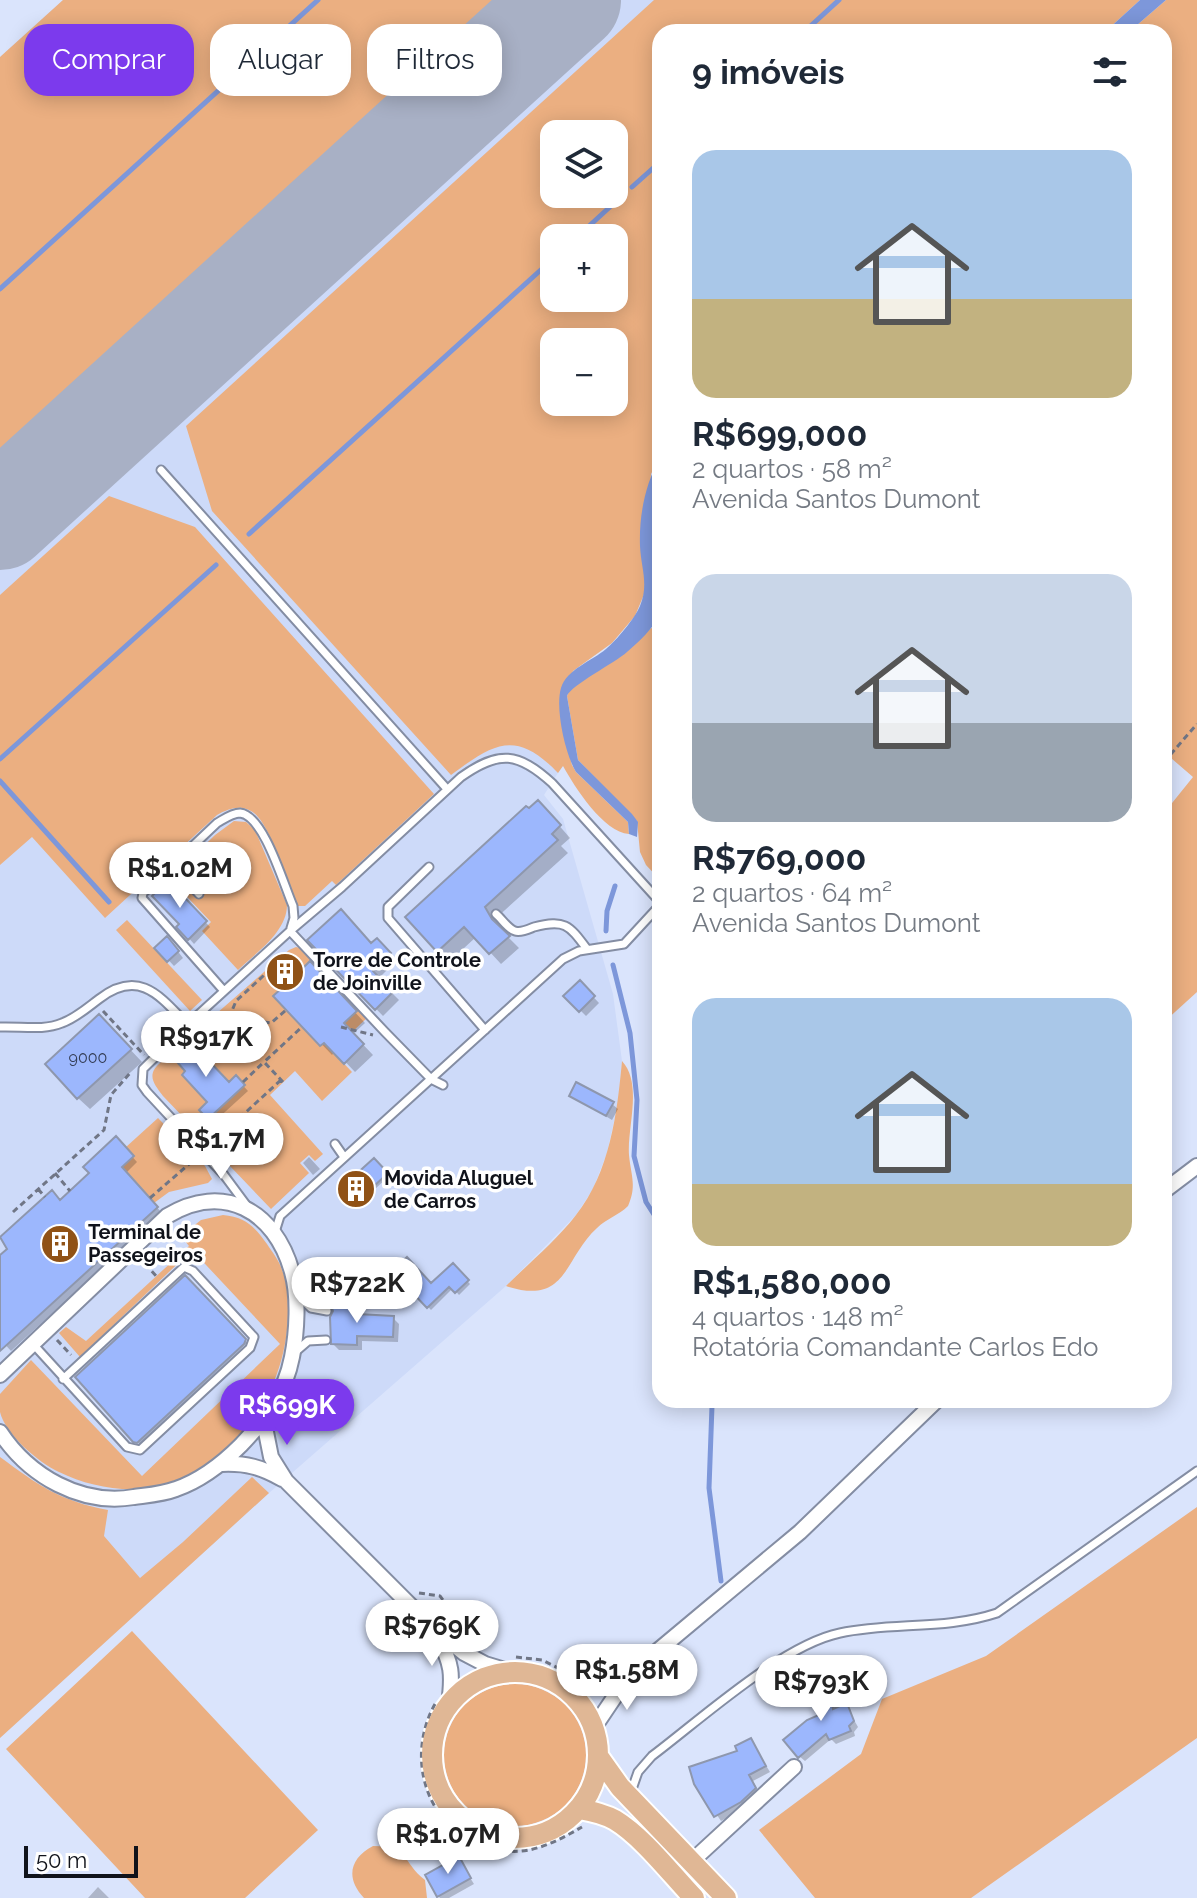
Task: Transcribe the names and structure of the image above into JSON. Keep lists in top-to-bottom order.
{
  "places": {
    "building": ["Torre de Controle de Joinville", "Movida Aluguel de Carros", "Terminal de Passegeiros"]
  },
  "house_numbers": ["9000"],
  "scale_bar": "50 m",
  "page": {
    "chip": ["Comprar", "Alugar", "Filtros"],
    "heading": "9 imóveis",
    "map_buttons": ["+", "−"],
    "list": [
      {
        "name": "R$699,000",
        "note": "2 quartos · 58 m² · Avenida Santos Dumont"
      },
      {
        "name": "R$769,000",
        "note": "2 quartos · 64 m² · Avenida Santos Dumont"
      },
      {
        "name": "R$1,580,000",
        "note": "4 quartos · 148 m² · Rotatória Comandante Carlos Edo"
      }
    ],
    "price": [
      "R$1.02M",
      "R$917K",
      "R$1.7M",
      "R$722K",
      "R$699K",
      "R$769K",
      "R$1.58M",
      "R$793K",
      "R$1.07M"
    ],
    "scale": "50 m"
  }
}
